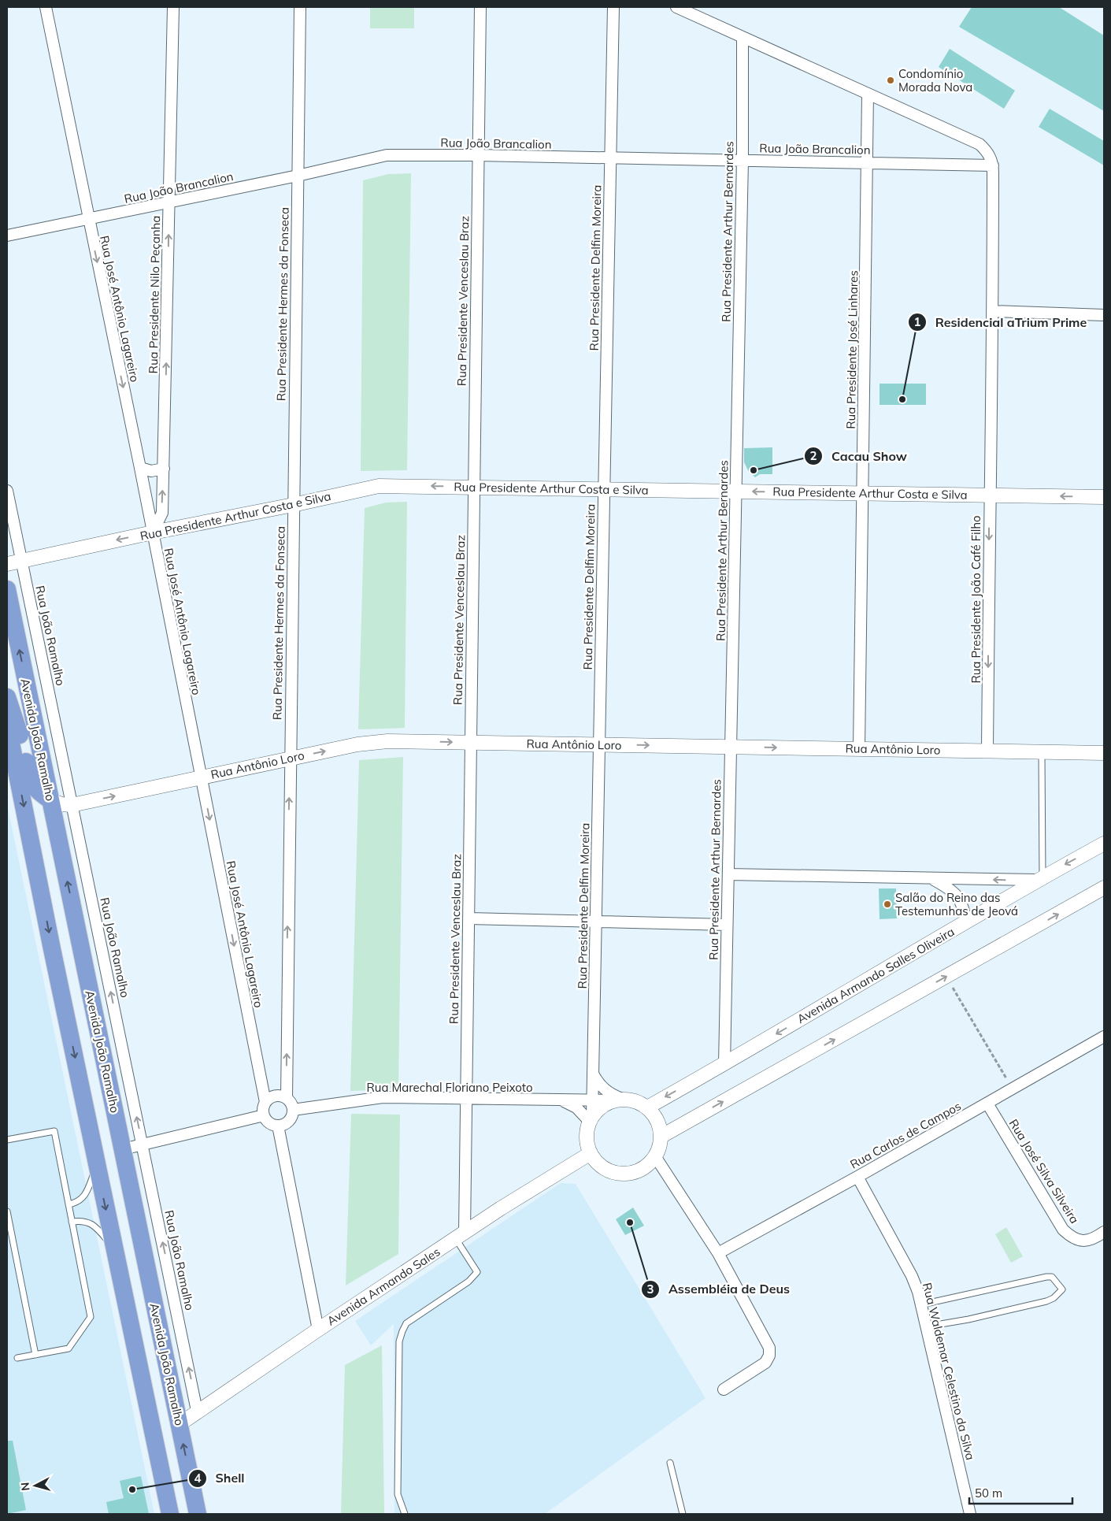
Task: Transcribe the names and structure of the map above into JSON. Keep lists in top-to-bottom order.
{
  "streets": {
    "highway": ["Avenida João Ramalho"],
    "street": [
      "Rua João Brancalion",
      "Rua Presidente Arthur Bernardes",
      "Rua Presidente Delfim Moreira",
      "Rua Presidente Nilo Peçanha",
      "Rua Presidente Venceslau Braz",
      "Rua Presidente Hermes da Fonseca",
      "Rua José Antônio Lagareiro",
      "Rua Presidente José Linhares",
      "Rua Presidente Arthur Costa e Silva",
      "Rua Presidente João Café Filho",
      "Rua João Ramalho",
      "Rua Antônio Loro",
      "Avenida Armando Salles Oliveira",
      "Rua Marechal Floriano Peixoto",
      "Rua Carlos de Campos",
      "Rua José Silva Silveira",
      "Avenida Armando Sales",
      "Rua Waldemar Celestino da Silva"
    ]
  },
  "crossings": [
    ["Rua João Brancalion", "Rua Presidente Arthur Bernardes"],
    ["Rua João Brancalion", "Rua Presidente Delfim Moreira"],
    ["Rua João Brancalion", "Rua Presidente Nilo Peçanha"],
    ["Rua João Brancalion", "Rua Presidente Venceslau Braz"],
    ["Rua João Brancalion", "Rua Presidente Hermes da Fonseca"],
    ["Rua João Brancalion", "Rua José Antônio Lagareiro"],
    ["Rua João Brancalion", "Rua Presidente José Linhares"],
    ["Rua João Brancalion", "Rua Presidente João Café Filho"],
    ["Rua Presidente Arthur Bernardes", "Rua Presidente Arthur Costa e Silva"],
    ["Rua Presidente Arthur Bernardes", "Rua Antônio Loro"],
    ["Rua Presidente Arthur Bernardes", "Avenida Armando Salles Oliveira"],
    ["Rua Presidente Delfim Moreira", "Rua Presidente Arthur Costa e Silva"],
    ["Rua Presidente Delfim Moreira", "Rua Antônio Loro"],
    ["Rua Presidente Delfim Moreira", "Avenida Armando Salles Oliveira"],
    ["Rua Presidente Delfim Moreira", "Rua Marechal Floriano Peixoto"],
    ["Rua Presidente Delfim Moreira", "Avenida Armando Sales"],
    ["Rua Presidente Nilo Peçanha", "Rua José Antônio Lagareiro"],
    ["Rua Presidente Nilo Peçanha", "Rua Presidente Arthur Costa e Silva"],
    ["Rua Presidente Venceslau Braz", "Rua Presidente Arthur Costa e Silva"],
    ["Rua Presidente Venceslau Braz", "Rua Antônio Loro"],
    ["Rua Presidente Venceslau Braz", "Rua Marechal Floriano Peixoto"],
    ["Rua Presidente Venceslau Braz", "Avenida Armando Sales"],
    ["Rua Presidente Hermes da Fonseca", "Rua José Antônio Lagareiro"],
    ["Rua Presidente Hermes da Fonseca", "Rua Presidente Arthur Costa e Silva"],
    ["Rua Presidente Hermes da Fonseca", "Rua Antônio Loro"],
    ["Rua Presidente Hermes da Fonseca", "Rua Marechal Floriano Peixoto"],
    ["Rua José Antônio Lagareiro", "Rua Presidente Arthur Costa e Silva"],
    ["Rua José Antônio Lagareiro", "Rua Antônio Loro"],
    ["Rua José Antônio Lagareiro", "Rua Marechal Floriano Peixoto"],
    ["Rua Presidente José Linhares", "Rua Presidente Arthur Costa e Silva"],
    ["Rua Presidente José Linhares", "Rua Antônio Loro"],
    ["Rua Presidente Arthur Costa e Silva", "Rua Presidente João Café Filho"],
    ["Rua Presidente Arthur Costa e Silva", "Rua João Ramalho"],
    ["Rua Presidente João Café Filho", "Rua Antônio Loro"],
    ["Rua João Ramalho", "Rua Antônio Loro"],
    ["Rua João Ramalho", "Avenida Armando Sales"],
    ["Avenida João Ramalho", "Rua Antônio Loro"],
    ["Avenida João Ramalho", "Avenida Armando Sales"],
    ["Avenida Armando Salles Oliveira", "Rua Marechal Floriano Peixoto"],
    ["Avenida Armando Salles Oliveira", "Avenida Armando Sales"],
    ["Rua Marechal Floriano Peixoto", "Avenida Armando Sales"],
    ["Rua Carlos de Campos", "Rua José Silva Silveira"],
    ["Rua Carlos de Campos", "Rua Waldemar Celestino da Silva"]
  ],
  "one_way": [
    "Rua Presidente Nilo Peçanha",
    "Rua José Antônio Lagareiro",
    "Rua Presidente Arthur Costa e Silva",
    "Rua Presidente João Café Filho",
    "Rua João Ramalho",
    "Rua Antônio Loro"
  ],
  "places": [
    "Condomínio Morada Nova",
    "Residencial aTrium Prime",
    "Cacau Show",
    "Salão do Reino das Testemunhas de Jeová",
    "Assembléia de Deus",
    "Shell"
  ],
  "scale_bar": "50 m",
  "north": "left"
}
